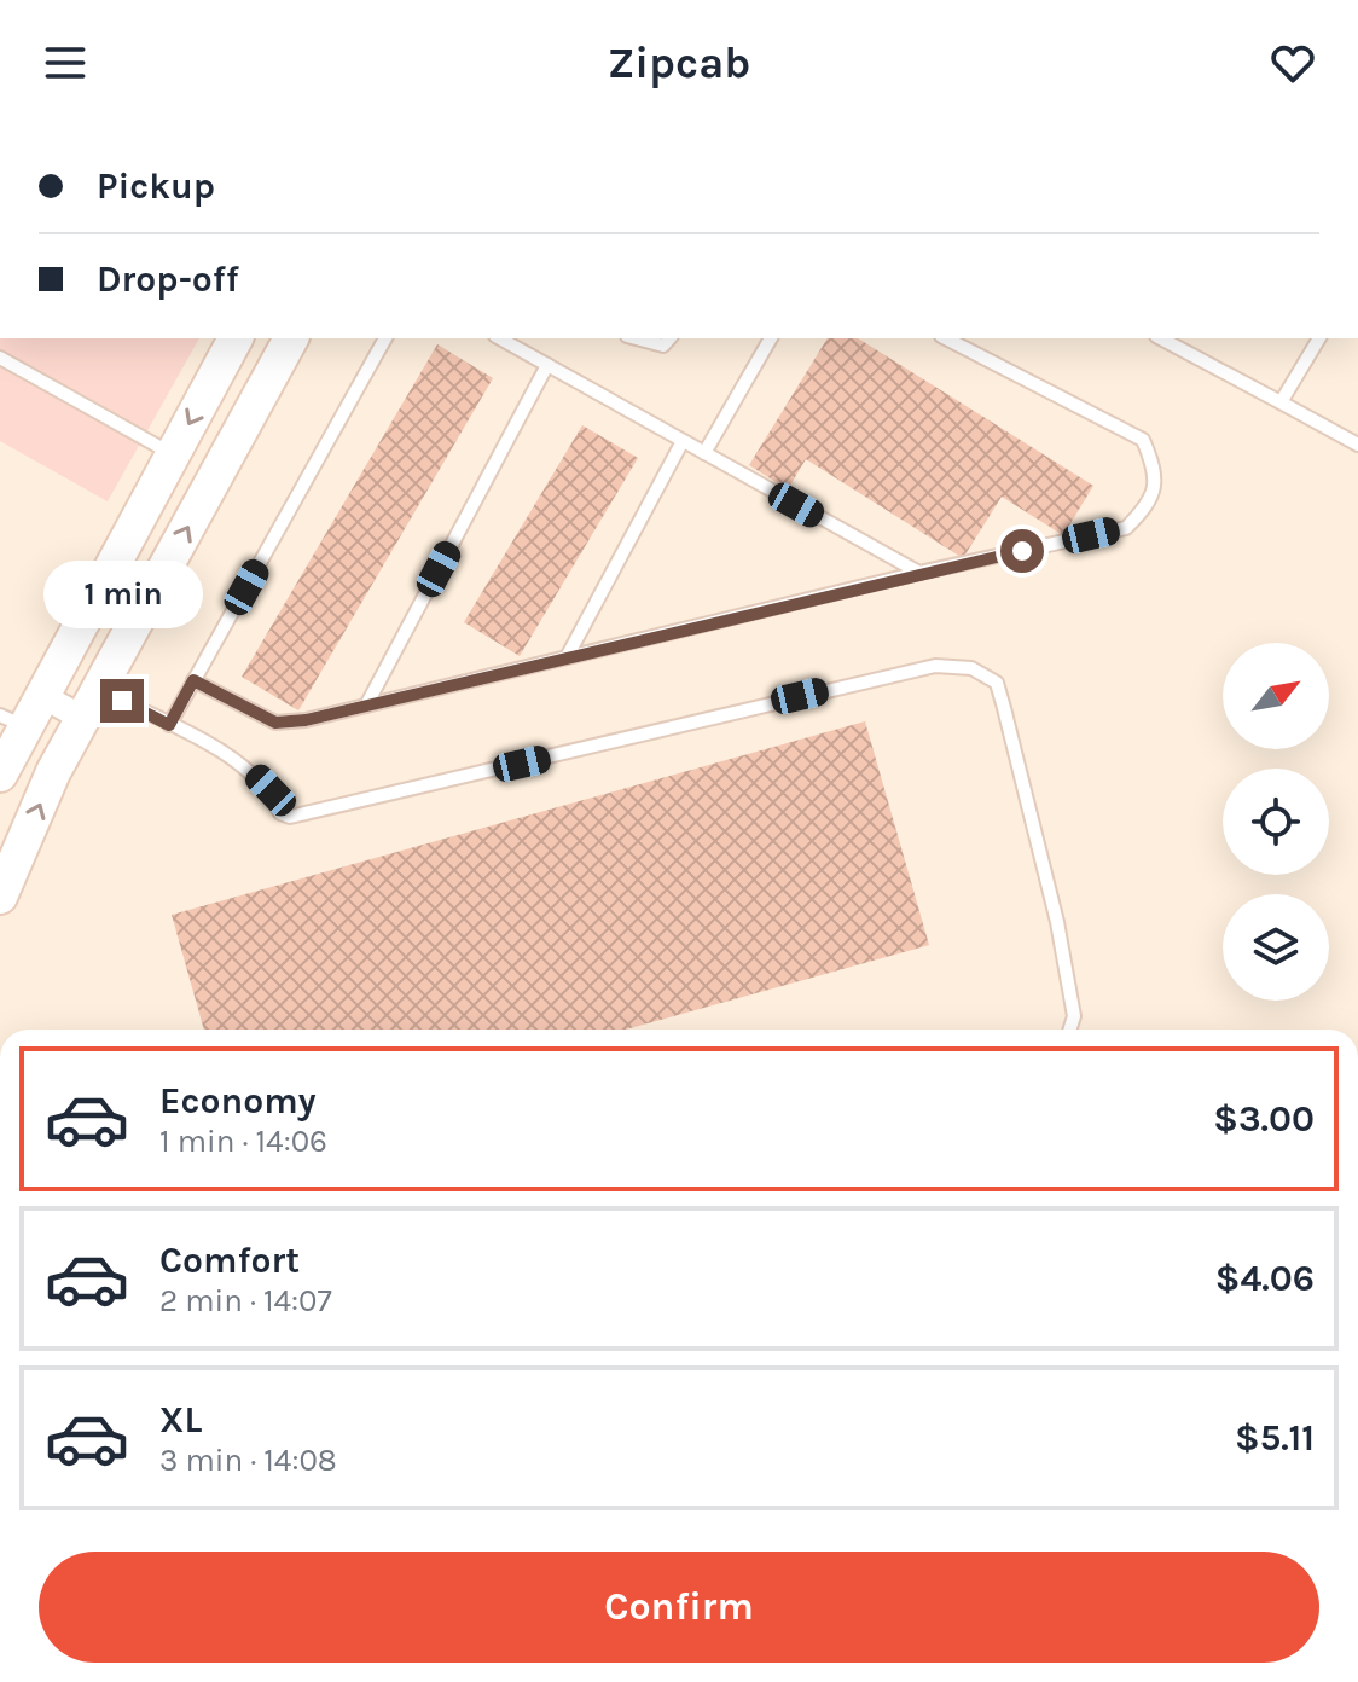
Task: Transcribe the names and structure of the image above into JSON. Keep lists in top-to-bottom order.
{
  "north": "top right",
  "page": {
    "header": "Zipcab",
    "banner": ["Pickup", "Drop-off"],
    "bubble": "1 min",
    "list": [
      {
        "name": "Economy",
        "note": "1 min · 14:06",
        "value": "$3.00"
      },
      {
        "name": "Comfort",
        "note": "2 min · 14:07",
        "value": "$4.06"
      },
      {
        "name": "XL",
        "note": "3 min · 14:08",
        "value": "$5.11"
      }
    ],
    "buttons": "Confirm"
  }
}
